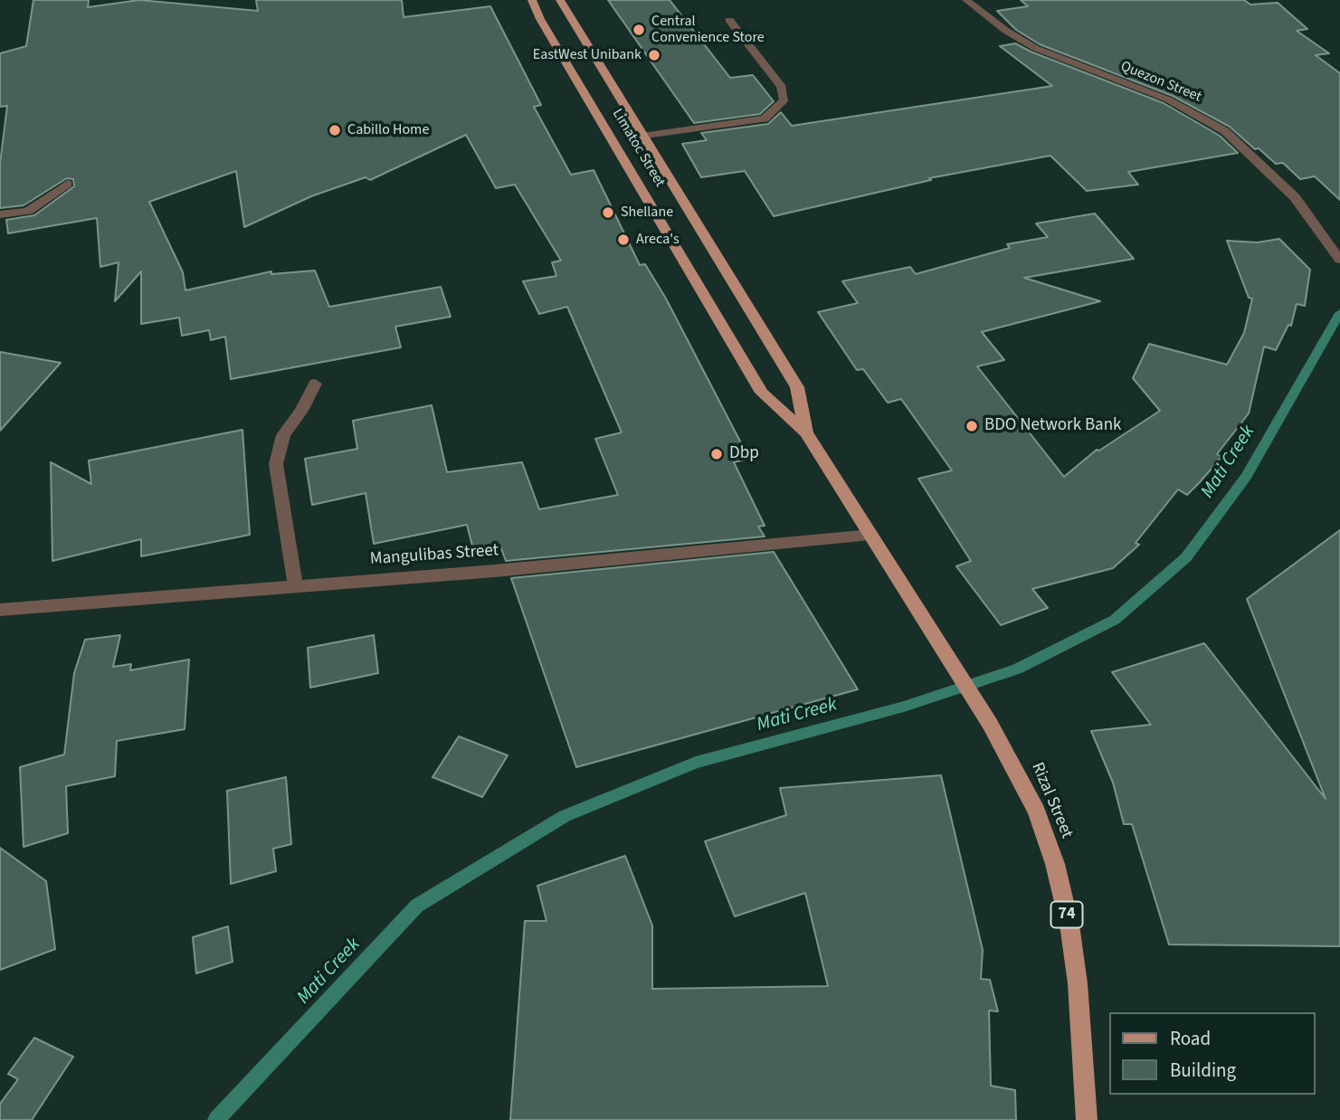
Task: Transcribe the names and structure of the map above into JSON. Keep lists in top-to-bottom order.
{
  "streets": {
    "main road": ["Limatoc Street", "Rizal Street", "74"],
    "street": ["Quezon Street", "Mangulibas Street"]
  },
  "crossings": [
    ["Limatoc Street", "Mangulibas Street"],
    ["Limatoc Street", "Rizal Street"],
    ["Mangulibas Street", "Rizal Street"]
  ],
  "water": ["Mati Creek"],
  "places": [
    "Central Convenience Store",
    "EastWest Unibank",
    "Cabillo Home",
    "Shellane",
    "Areca's",
    "BDO Network Bank",
    "Dbp"
  ],
  "legend": ["Road", "Building"]
}
